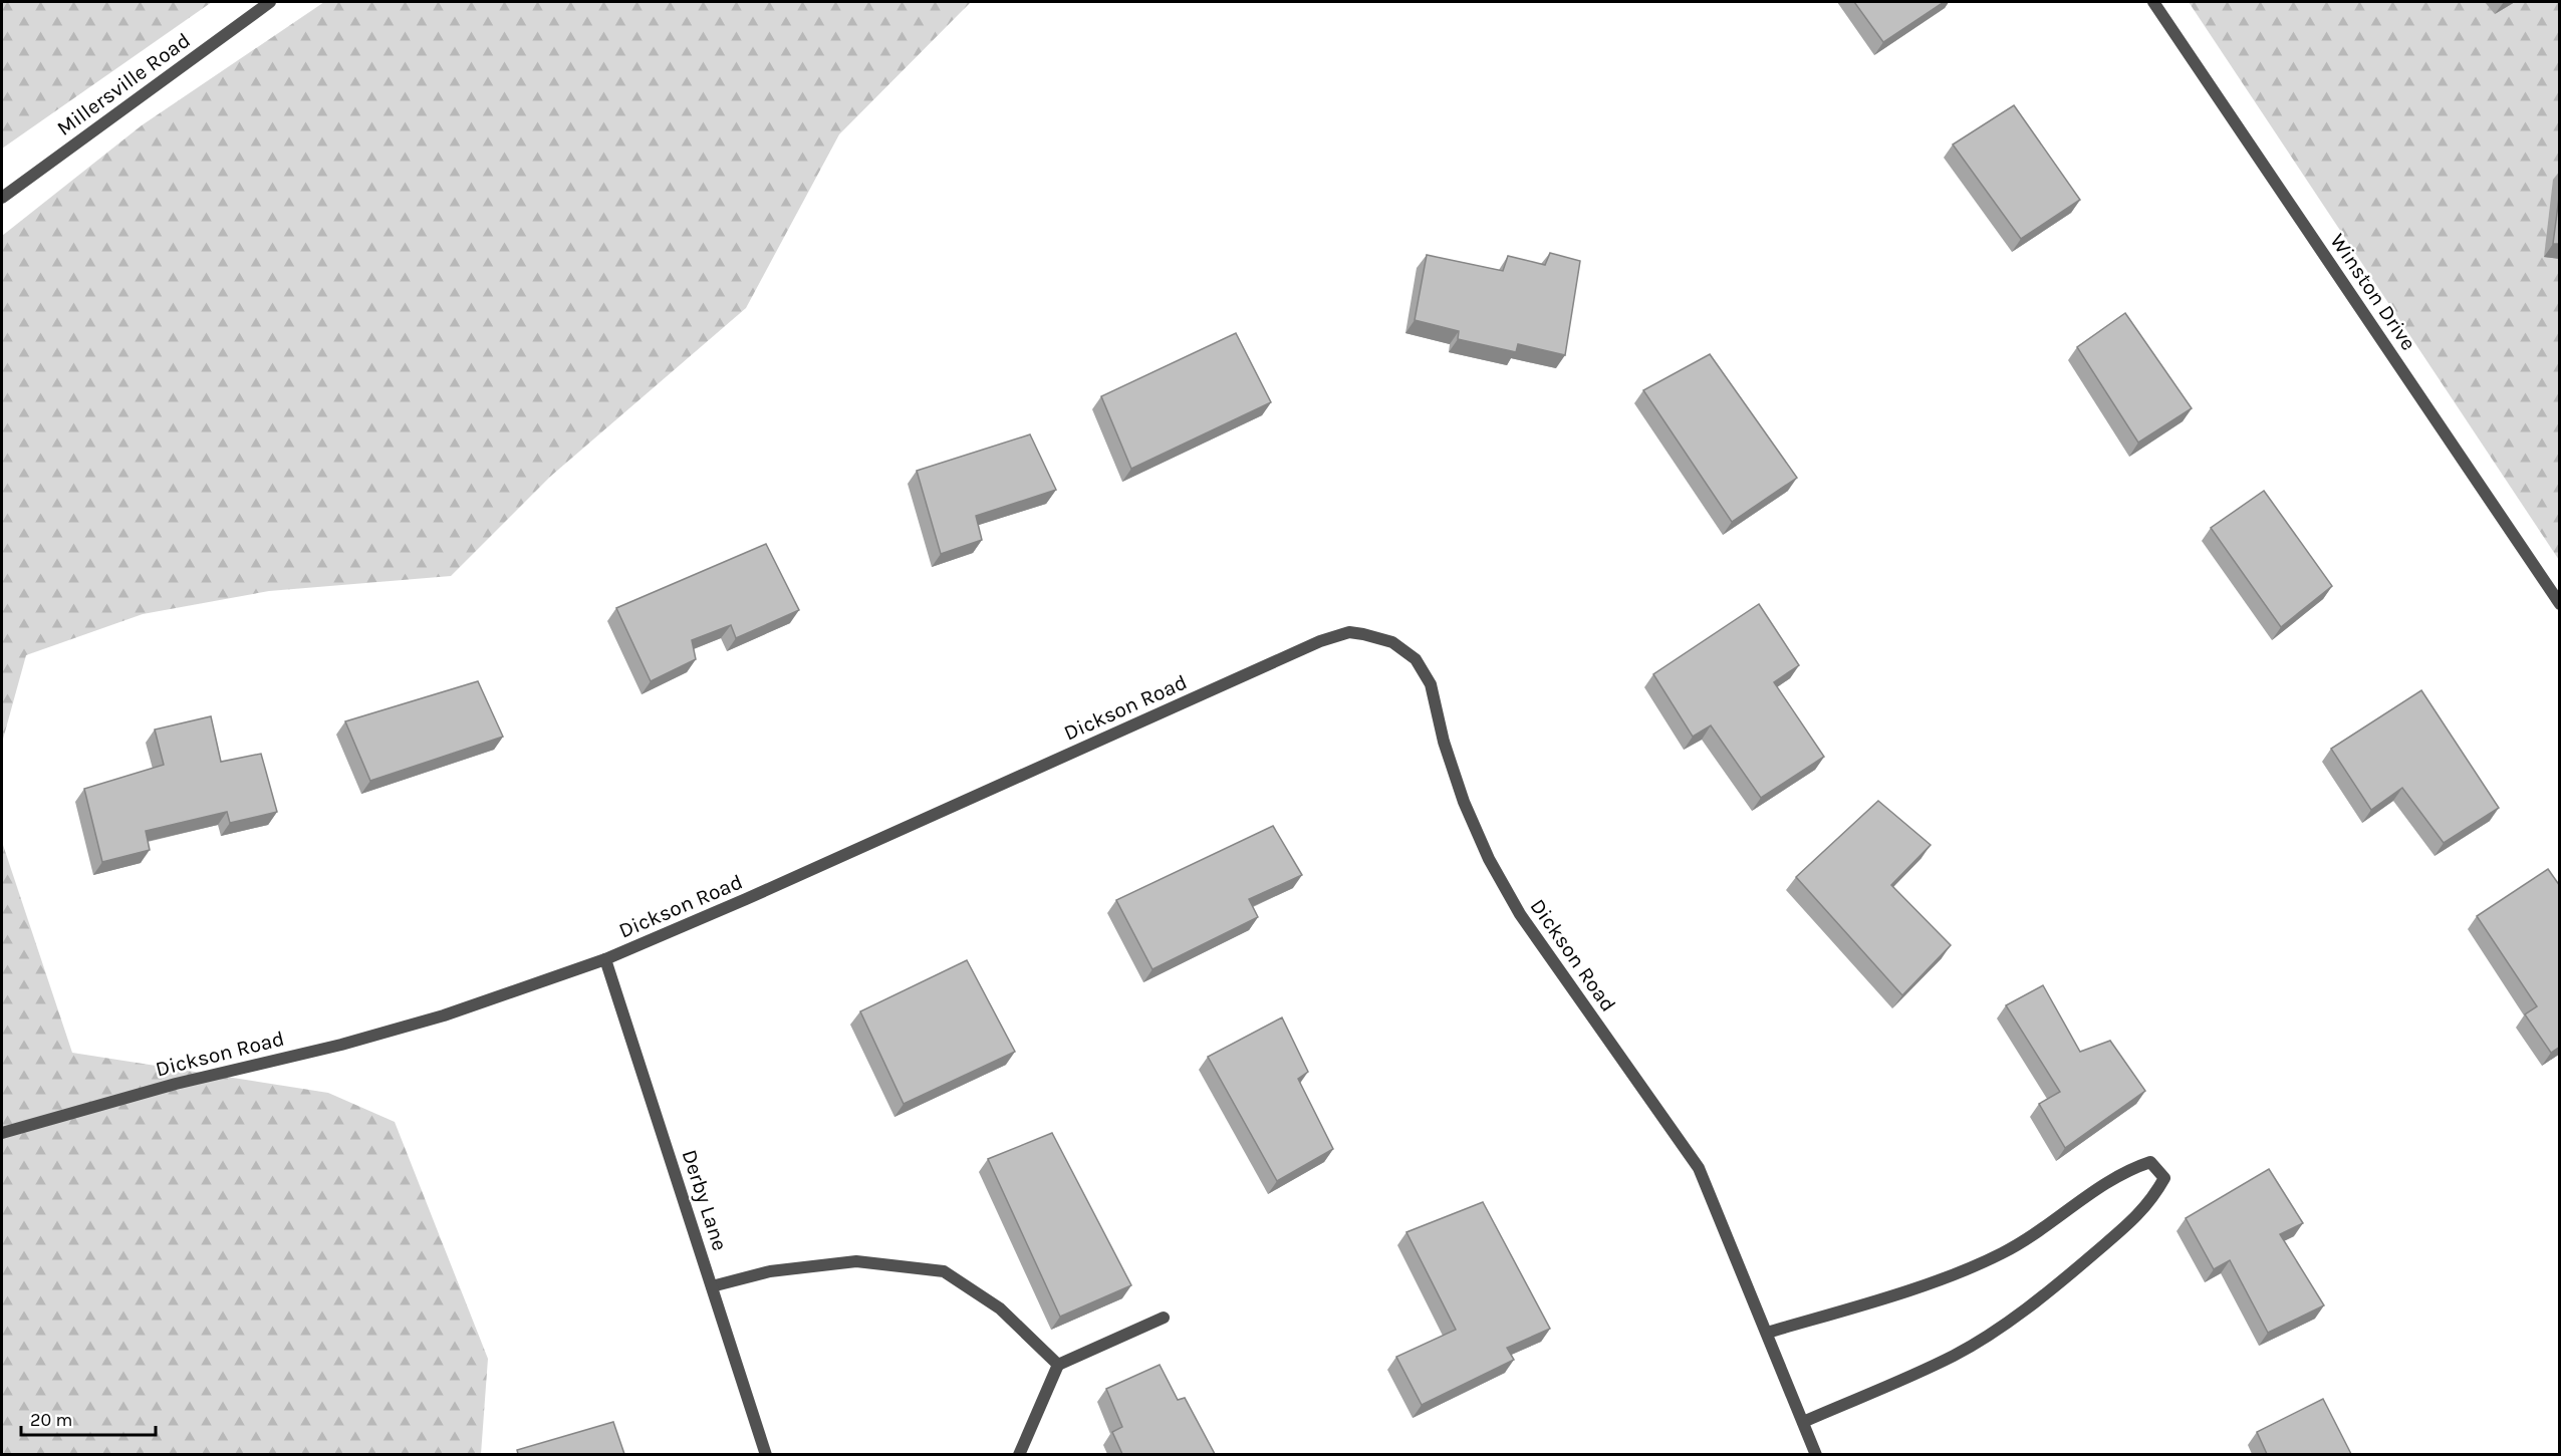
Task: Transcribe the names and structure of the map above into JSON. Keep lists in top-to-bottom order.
{
  "streets": {
    "street": [
      "Millersville Road",
      "Winston Drive",
      "Dickson Road",
      "Derby Lane"
    ]
  },
  "crossings": [
    ["Dickson Road", "Derby Lane"]
  ],
  "scale_bar": "20 m"
}
